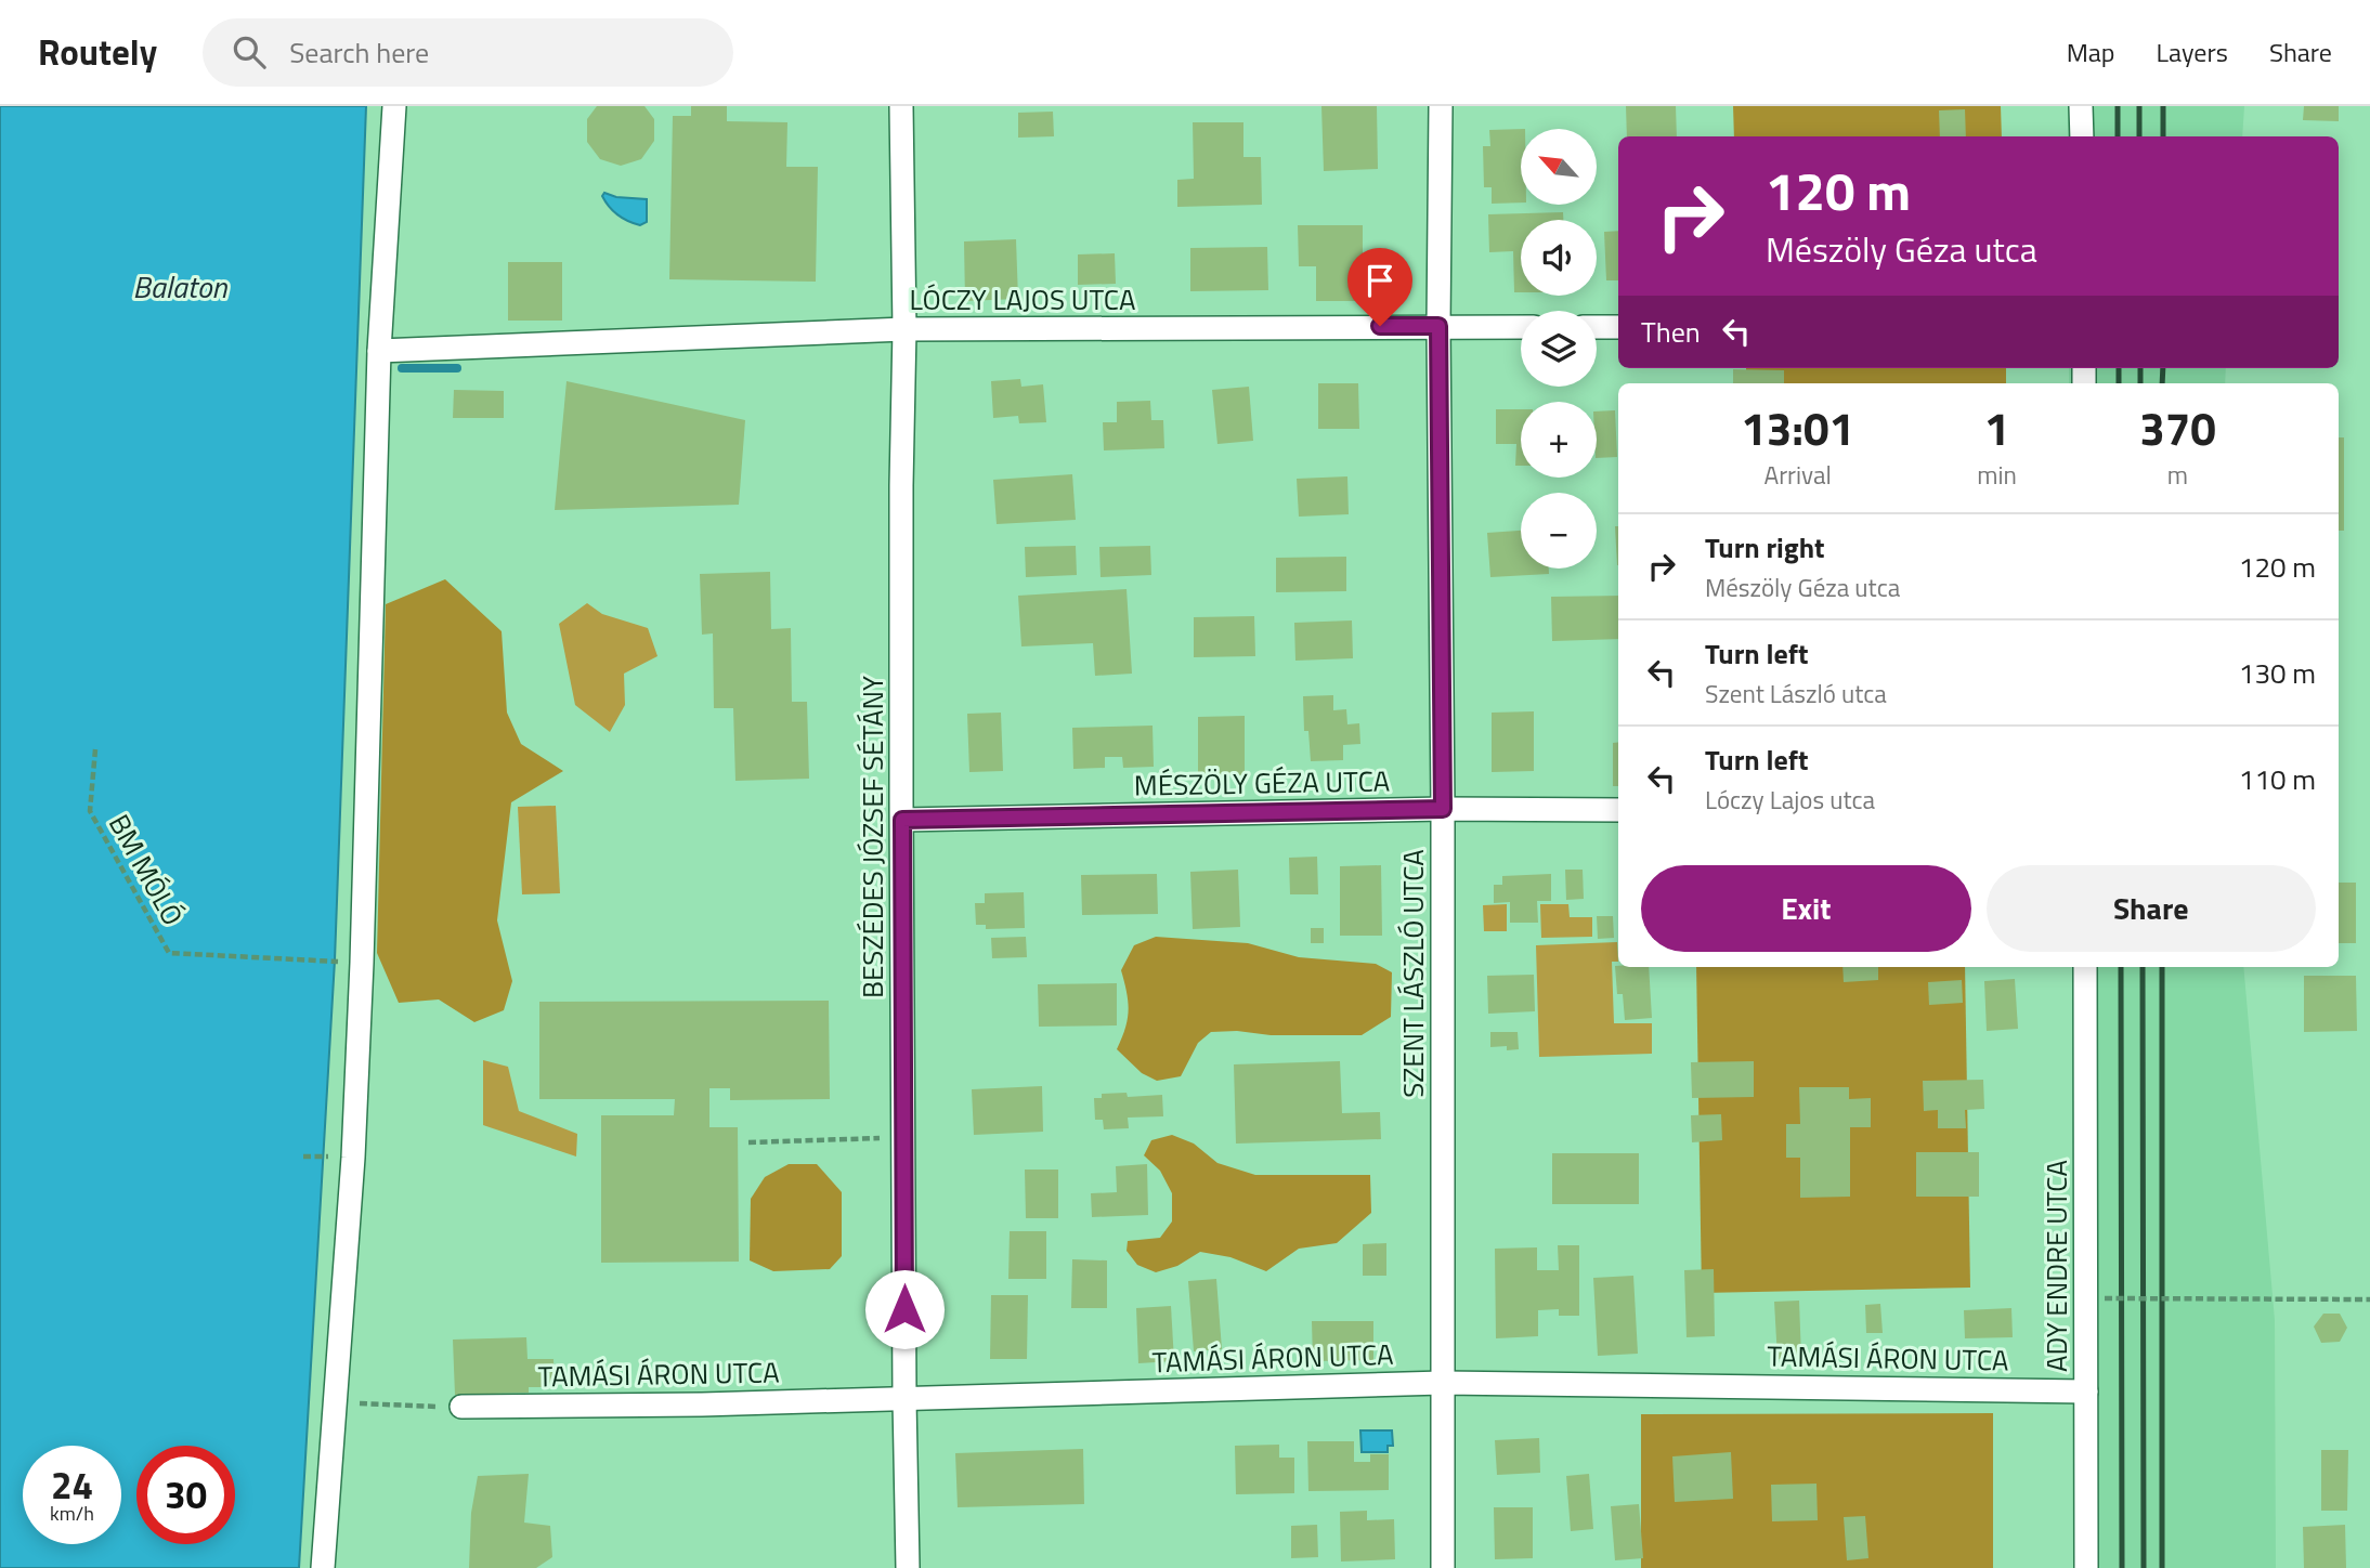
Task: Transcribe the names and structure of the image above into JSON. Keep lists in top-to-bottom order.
{
  "streets": {
    "street": [
      "LÓCZY LAJOS UTCA",
      "MÉSZÖLY GÉZA UTCA",
      "BESZÉDES JÓZSEF SÉTÁNY",
      "SZENT LÁSZLÓ UTCA",
      "ADY ENDRE UTCA",
      "TAMÁSI ÁRON UTCA"
    ],
    "path": ["BM MÓLÓ"]
  },
  "crossings": [
    ["LÓCZY LAJOS UTCA", "BESZÉDES JÓZSEF SÉTÁNY"],
    ["LÓCZY LAJOS UTCA", "SZENT LÁSZLÓ UTCA"],
    ["MÉSZÖLY GÉZA UTCA", "BESZÉDES JÓZSEF SÉTÁNY"],
    ["MÉSZÖLY GÉZA UTCA", "SZENT LÁSZLÓ UTCA"],
    ["BESZÉDES JÓZSEF SÉTÁNY", "TAMÁSI ÁRON UTCA"],
    ["SZENT LÁSZLÓ UTCA", "TAMÁSI ÁRON UTCA"],
    ["ADY ENDRE UTCA", "TAMÁSI ÁRON UTCA"]
  ],
  "water": ["Balaton"],
  "north": "top left",
  "page": {
    "header": "Routely",
    "search": "Search here",
    "nav": ["Map", "Layers", "Share"],
    "map_buttons": ["+", "−"],
    "turn": ["120 m", "Mészöly Géza utca"],
    "then": "Then",
    "eta": [
      "13:01",
      "Arrival",
      "1",
      "min",
      "370",
      "m"
    ],
    "list": [
      {
        "name": "Turn right",
        "note": "Mészöly Géza utca",
        "value": "120 m"
      },
      {
        "name": "Turn left",
        "note": "Szent László utca",
        "value": "130 m"
      },
      {
        "name": "Turn left",
        "note": "Lóczy Lajos utca",
        "value": "110 m"
      }
    ],
    "buttons": ["Exit", "Share"],
    "speed": "24 km/h",
    "limit": "30"
  }
}
